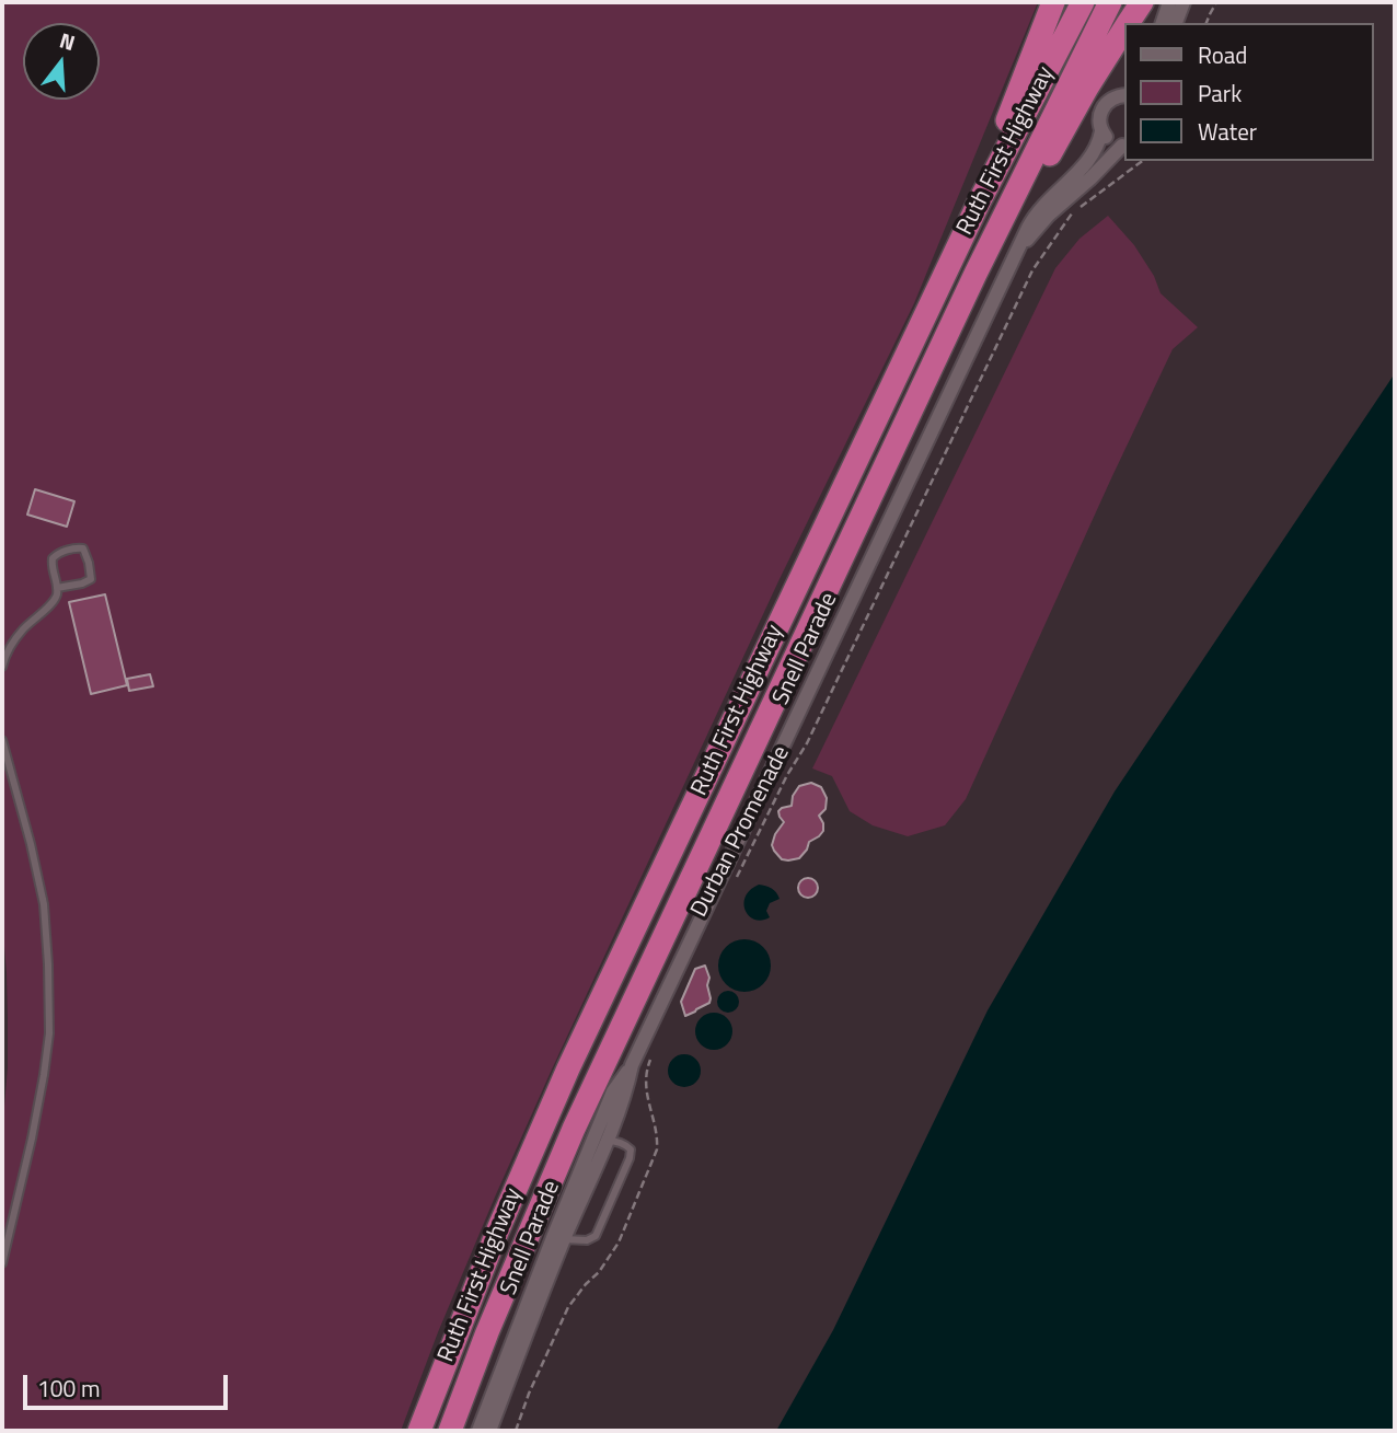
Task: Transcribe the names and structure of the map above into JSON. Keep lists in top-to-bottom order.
{
  "streets": {
    "highway": ["Ruth First Highway"],
    "street": ["Snell Parade"],
    "path": ["Durban Promenade"]
  },
  "legend": ["Road", "Park", "Water"],
  "scale_bar": "100 m",
  "north": "top"
}
